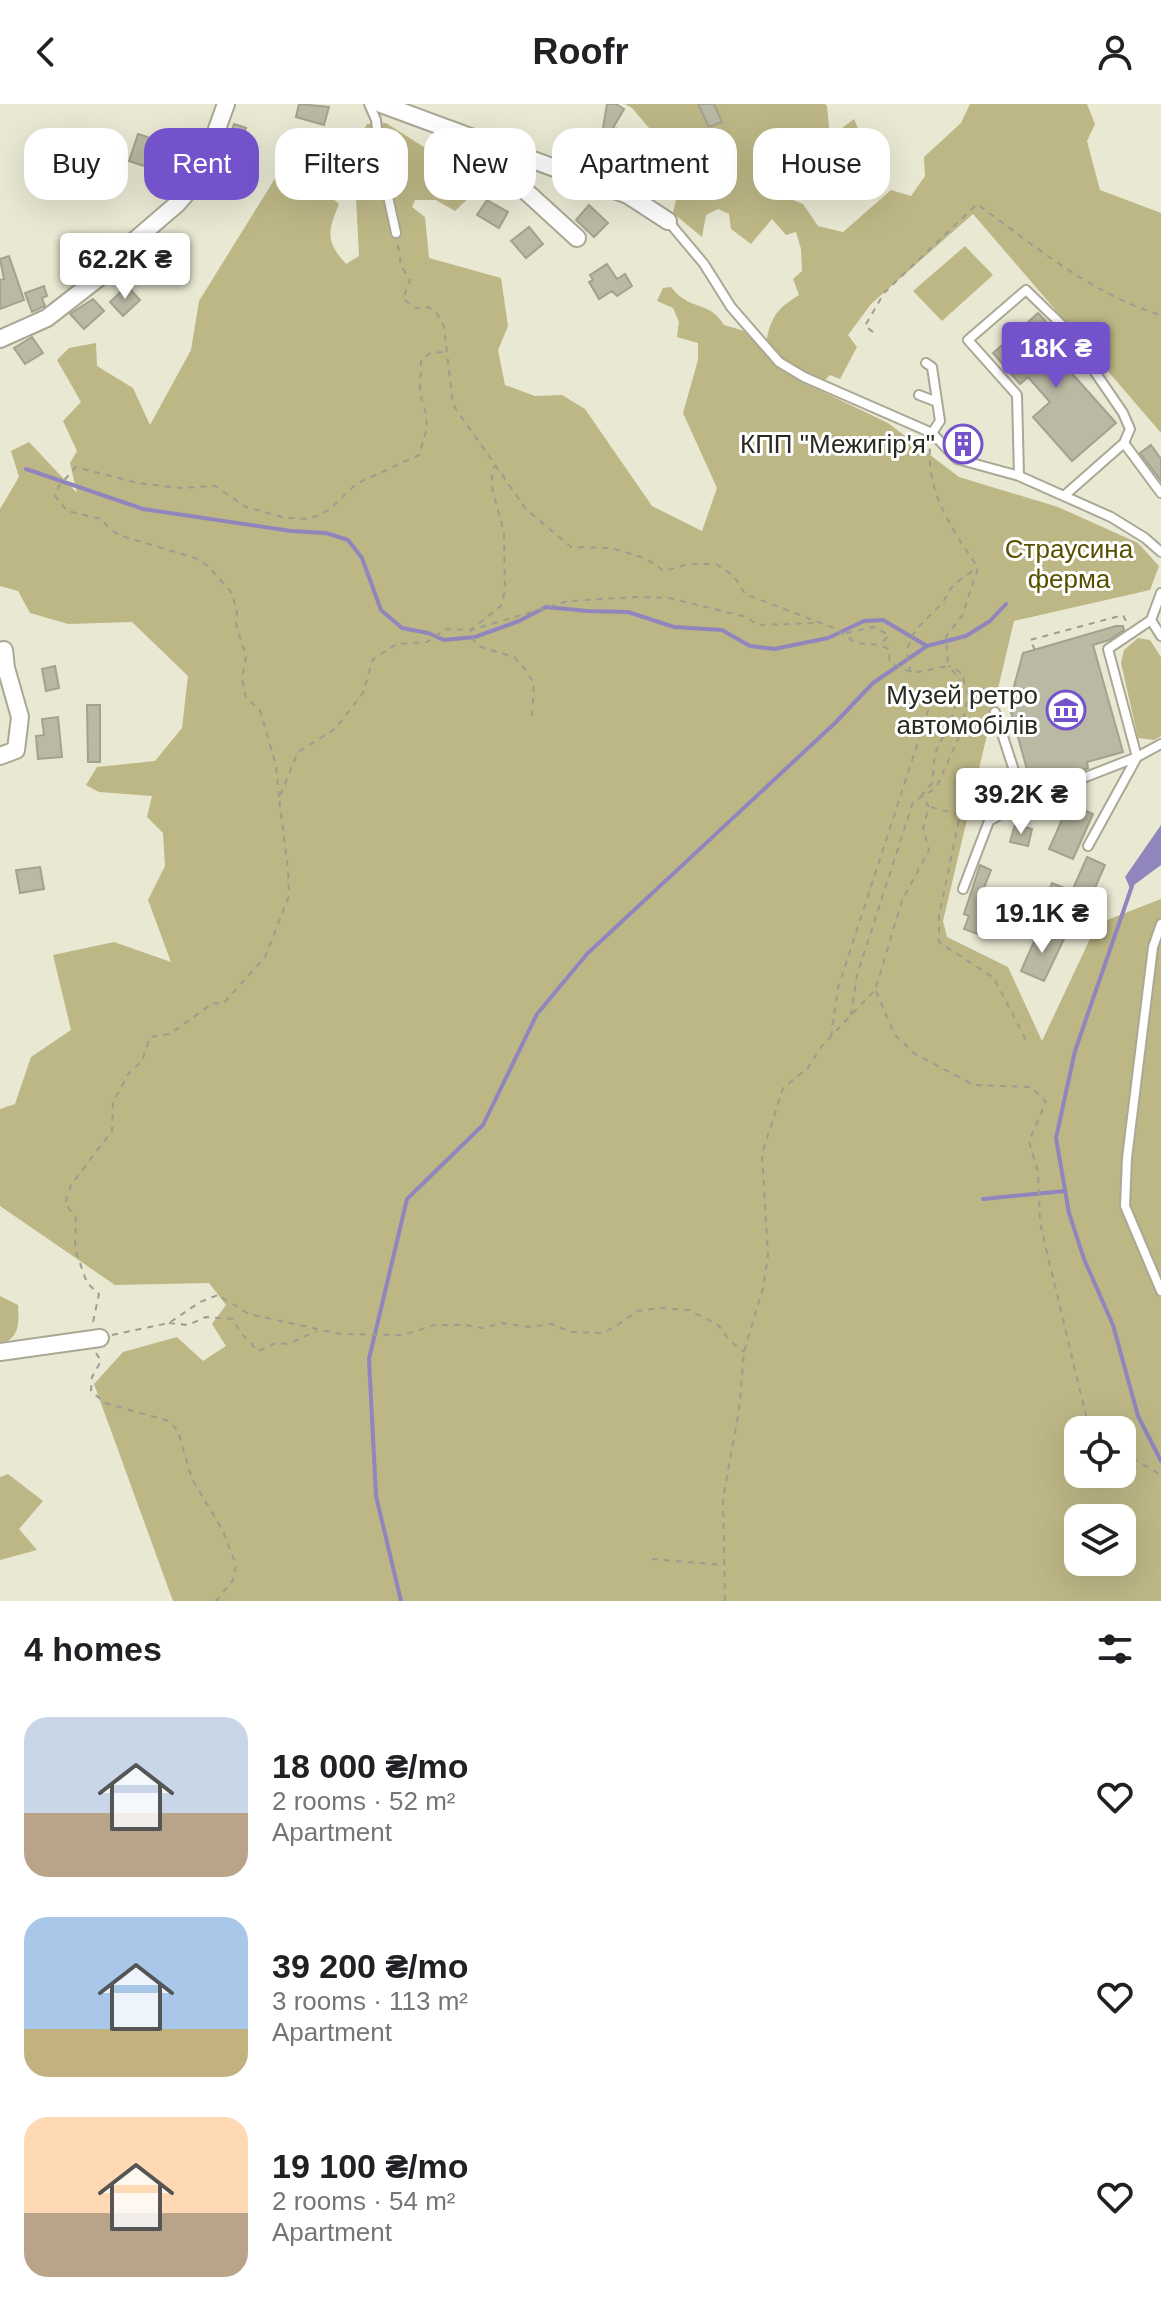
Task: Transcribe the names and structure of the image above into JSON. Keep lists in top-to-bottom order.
{
  "parks": ["Страусина ферма"],
  "places": {
    "building": ["КПП \"Межигір'я\""],
    "museum": ["Музей ретро автомобілів"]
  },
  "page": {
    "header": "Roofr",
    "chip": [
      "Buy",
      "Rent",
      "Filters",
      "New",
      "Apartment",
      "House"
    ],
    "price": [
      "62.2K ₴",
      "18K ₴",
      "39.2K ₴",
      "19.1K ₴"
    ],
    "heading": "4 homes",
    "list": [
      {
        "name": "18 000 ₴/mo",
        "note": "2 rooms · 52 m² · Apartment"
      },
      {
        "name": "39 200 ₴/mo",
        "note": "3 rooms · 113 m² · Apartment"
      },
      {
        "name": "19 100 ₴/mo",
        "note": "2 rooms · 54 m² · Apartment"
      }
    ]
  }
}
